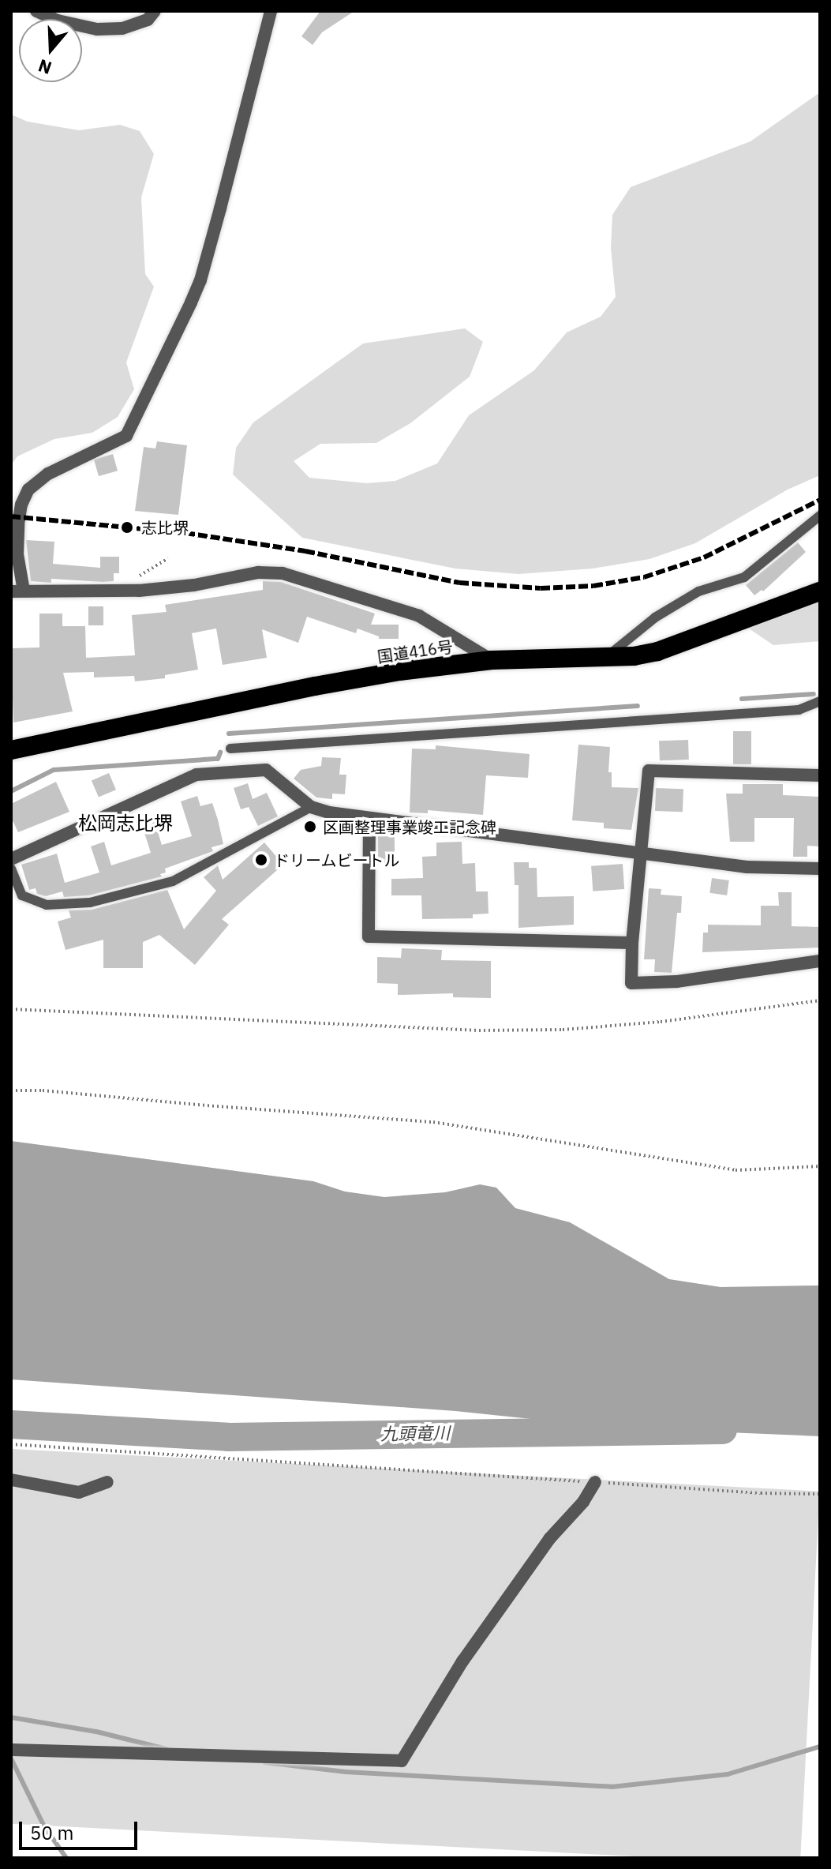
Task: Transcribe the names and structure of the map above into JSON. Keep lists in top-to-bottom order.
{
  "streets": {
    "highway": ["国道416号"]
  },
  "districts": ["松岡志比堺"],
  "water": ["九頭竜川"],
  "places": ["志比堺", "区画整理事業竣工記念碑", "ドリームビートル"],
  "scale_bar": "50 m",
  "north": "bottom"
}
